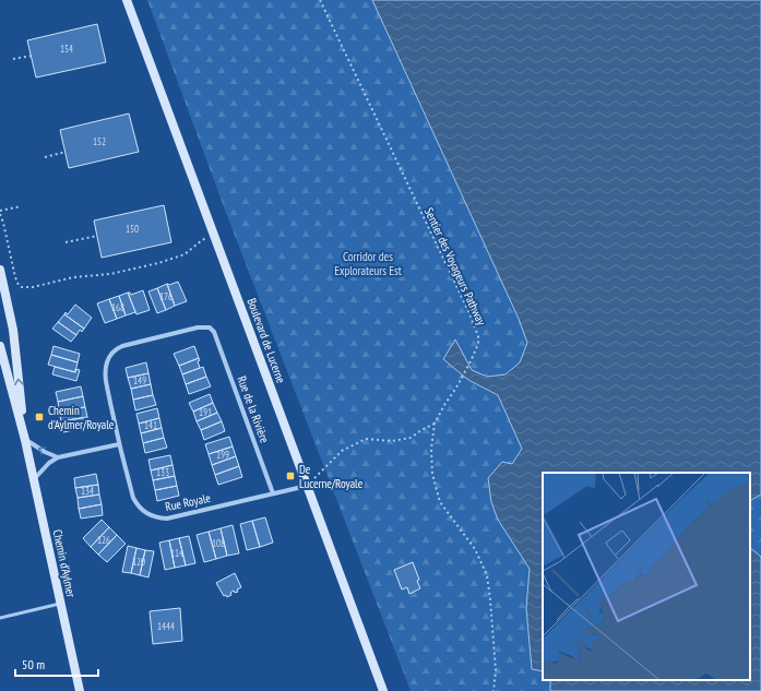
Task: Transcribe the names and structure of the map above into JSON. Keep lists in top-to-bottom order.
{
  "streets": {
    "street": [
      "Boulevard de Lucerne",
      "Rue de la Rivière",
      "Rue Royale",
      "Chemin d'Aylmer"
    ],
    "path": ["Sentier des Voyageurs Pathway"]
  },
  "crossings": [
    ["Boulevard de Lucerne", "Rue Royale"],
    ["Rue de la Rivière", "Rue Royale"]
  ],
  "parks": ["Corridor des Explorateurs Est"],
  "places": {
    "transit": ["Chemin d'Aylmer/Royale", "De Lucerne/Royale"]
  },
  "house_numbers": [
    "154",
    "152",
    "150",
    "176",
    "168",
    "149",
    "191",
    "141",
    "199",
    "133",
    "134",
    "126",
    "108",
    "114",
    "120",
    "1444"
  ],
  "scale_bar": "50 m"
}
